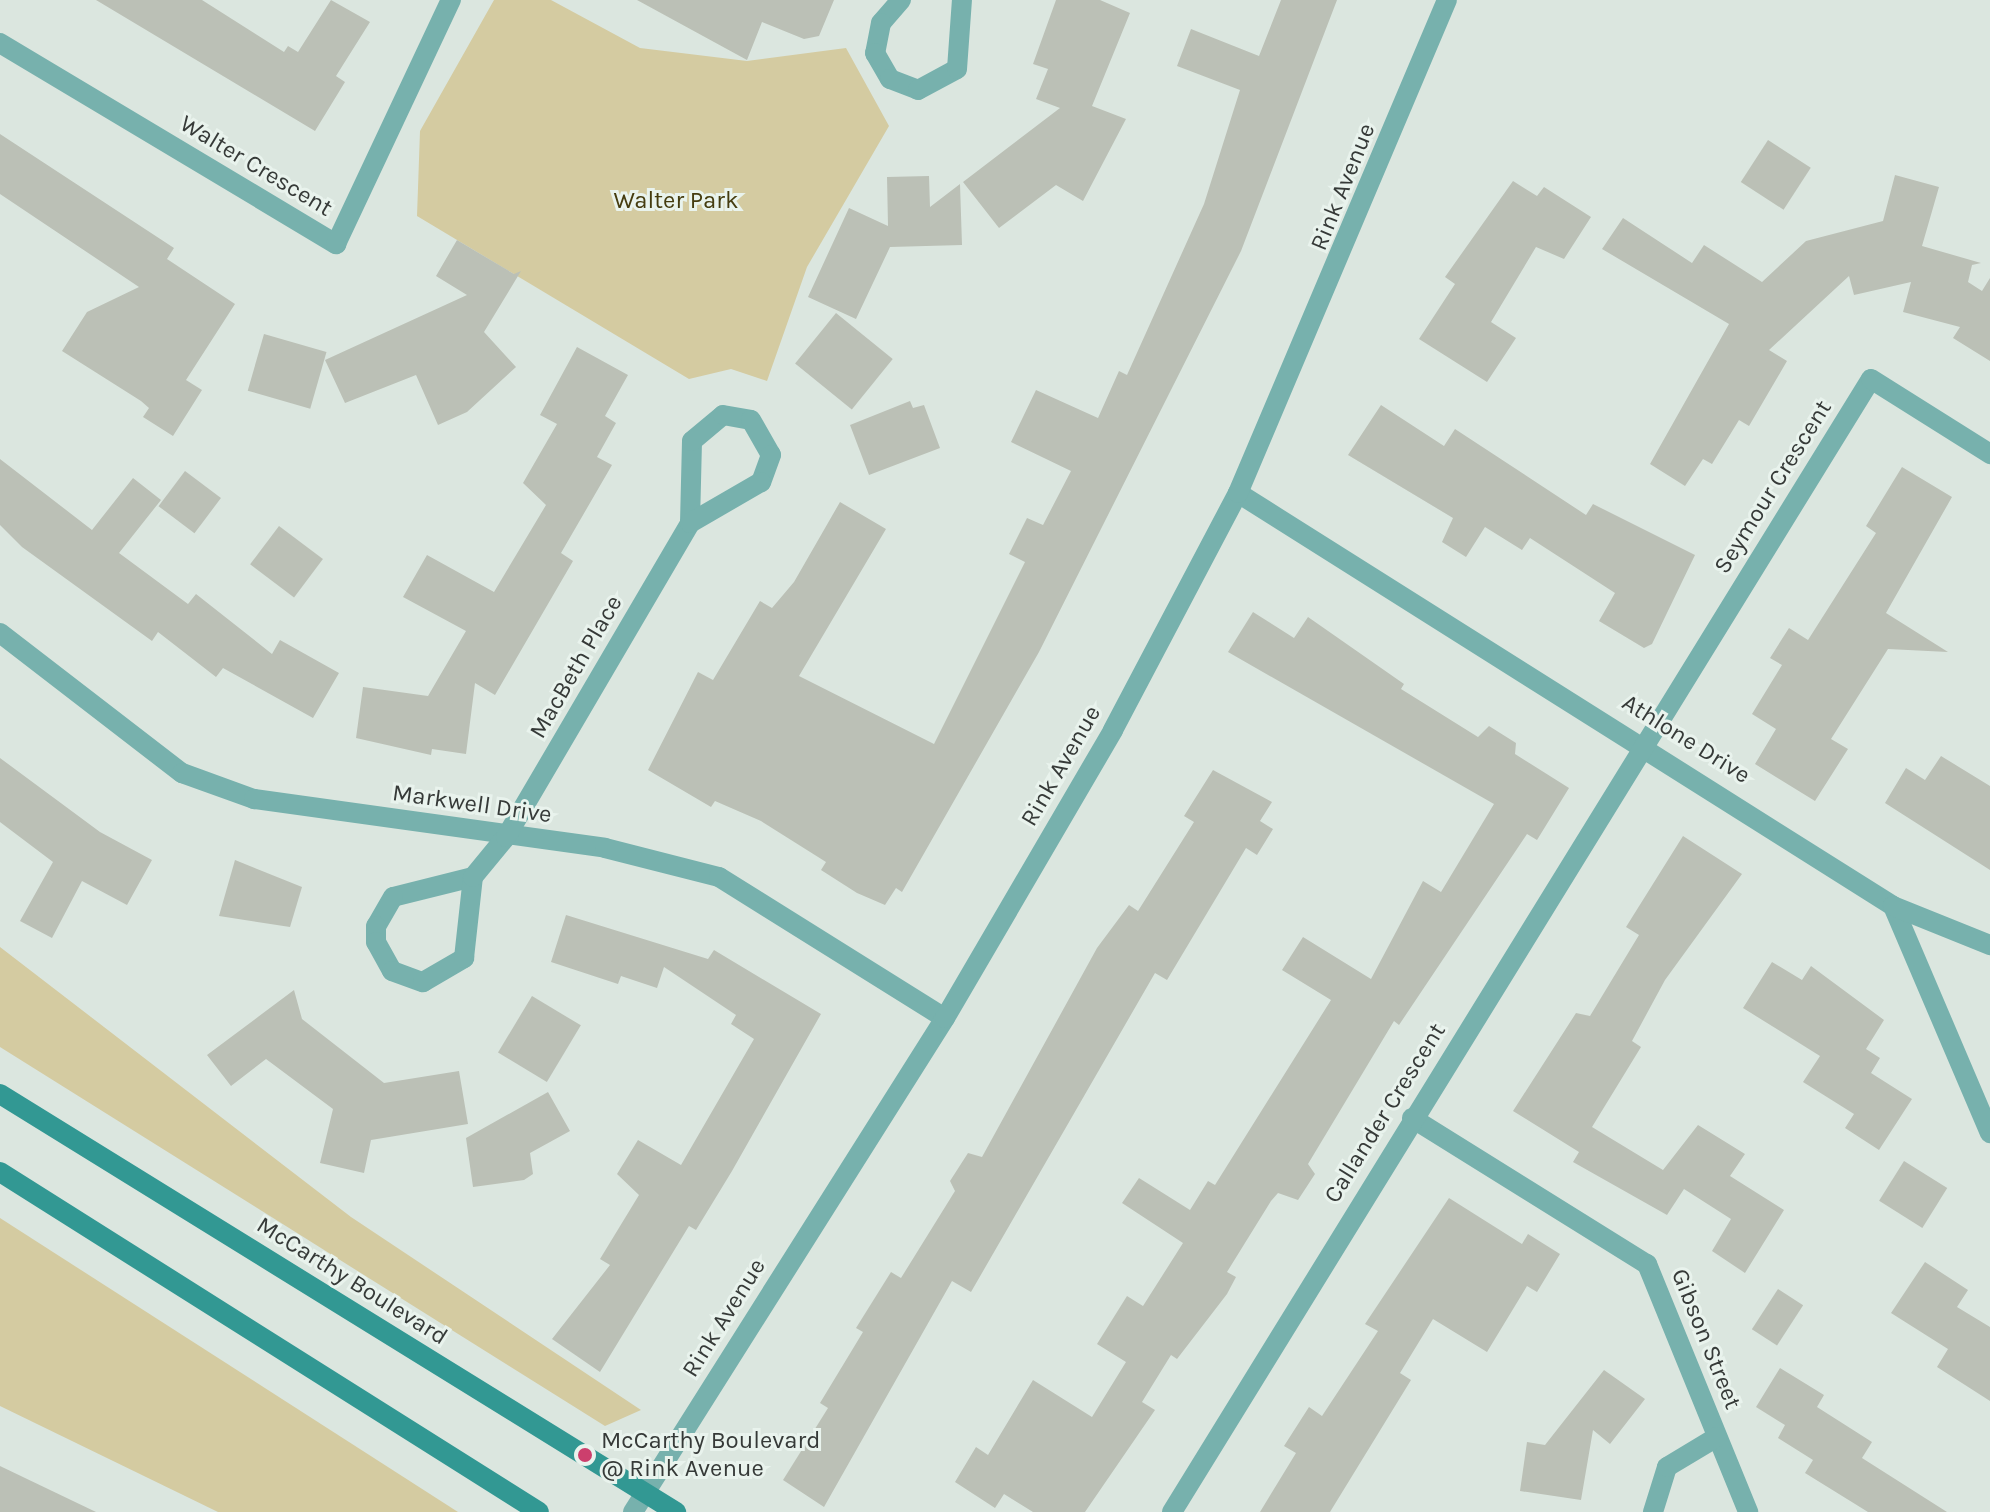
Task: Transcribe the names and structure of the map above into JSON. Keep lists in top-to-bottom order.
{
  "streets": {
    "main road": ["McCarthy Boulevard"],
    "street": [
      "Walter Crescent",
      "Rink Avenue",
      "Seymour Crescent",
      "MacBeth Place",
      "Athlone Drive",
      "Markwell Drive",
      "Callander Crescent",
      "Gibson Street"
    ]
  },
  "crossings": [
    ["Rink Avenue", "Athlone Drive"],
    ["Rink Avenue", "Markwell Drive"],
    ["Rink Avenue", "McCarthy Boulevard"],
    ["Seymour Crescent", "Athlone Drive"],
    ["Seymour Crescent", "Callander Crescent"],
    ["MacBeth Place", "Markwell Drive"],
    ["Athlone Drive", "Callander Crescent"],
    ["Callander Crescent", "Gibson Street"]
  ],
  "parks": ["Walter Park"],
  "places": ["McCarthy Boulevard @ Rink Avenue"]
}
